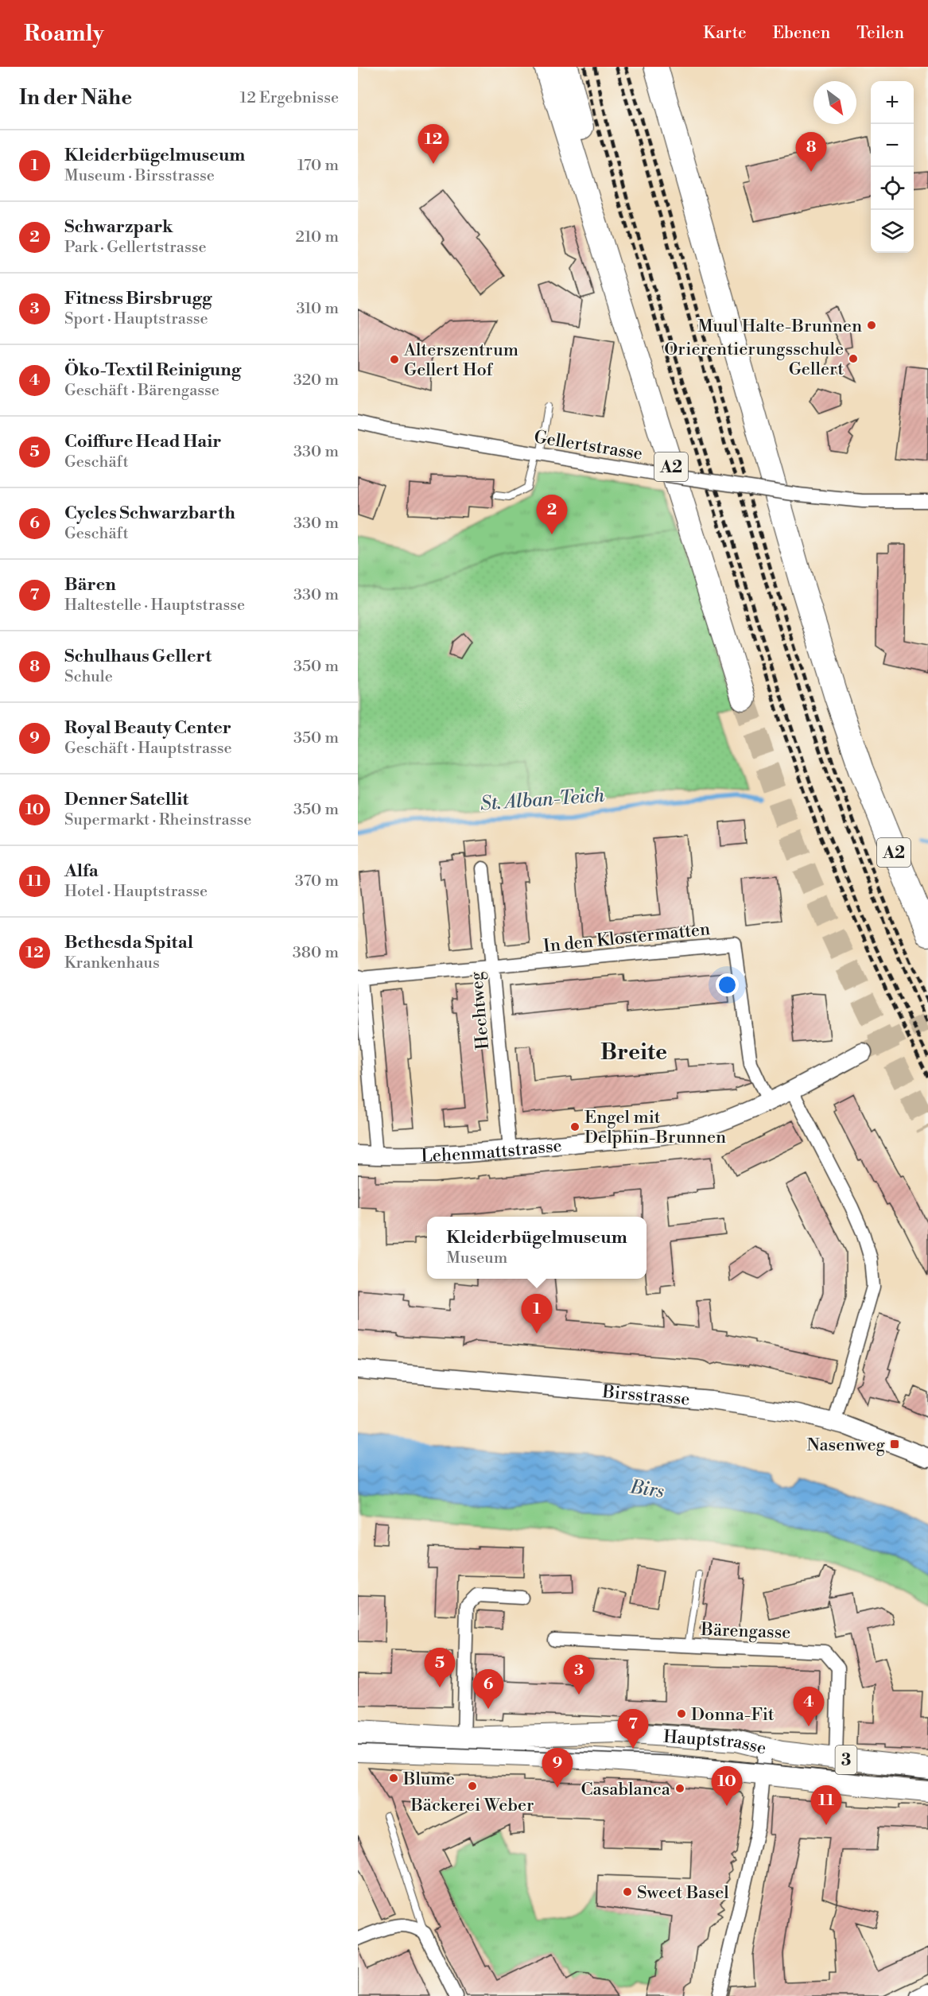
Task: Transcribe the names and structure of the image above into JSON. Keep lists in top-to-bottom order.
{
  "streets": {
    "highway": ["A2"],
    "main road": ["Hauptstrasse", "3"],
    "street": [
      "Gellertstrasse",
      "In den Klostermatten",
      "Hechtweg",
      "Lehenmattstrasse",
      "Birsstrasse",
      "Bärengasse"
    ]
  },
  "crossings": [
    ["In den Klostermatten", "Hechtweg"],
    ["In den Klostermatten", "Lehenmattstrasse"],
    ["Hechtweg", "Lehenmattstrasse"],
    ["Bärengasse", "Hauptstrasse"]
  ],
  "districts": ["Breite"],
  "water": ["St. Alban-Teich", "Birs"],
  "places": {
    "other": [
      "Muul Halte-Brunnen",
      "Orierentierungsschule Gellert",
      "Alterszentrum Gellert Hof",
      "Engel mit Delphin-Brunnen",
      "Donna-Fit",
      "Blume",
      "Bäckerei Weber",
      "Casablanca",
      "Sweet Basel"
    ],
    "transit": ["Nasenweg"]
  },
  "north": "bottom right",
  "page": {
    "header": "Roamly",
    "nav": ["Karte", "Ebenen", "Teilen"],
    "heading": ["In der Nähe", "12 Ergebnisse"],
    "map_buttons": ["+", "−"],
    "pins": [
      "12",
      "8",
      "2",
      "1",
      "5",
      "3",
      "6",
      "4",
      "7",
      "9",
      "10",
      "11"
    ],
    "list": [
      {
        "mark": "1",
        "name": "Kleiderbügelmuseum",
        "note": "Museum · Birsstrasse",
        "value": "170 m"
      },
      {
        "mark": "2",
        "name": "Schwarzpark",
        "note": "Park · Gellertstrasse",
        "value": "210 m"
      },
      {
        "mark": "3",
        "name": "Fitness Birsbrugg",
        "note": "Sport · Hauptstrasse",
        "value": "310 m"
      },
      {
        "mark": "4",
        "name": "Öko-Textil Reinigung",
        "note": "Geschäft · Bärengasse",
        "value": "320 m"
      },
      {
        "mark": "5",
        "name": "Coiffure Head Hair",
        "note": "Geschäft",
        "value": "330 m"
      },
      {
        "mark": "6",
        "name": "Cycles Schwarzbarth",
        "note": "Geschäft",
        "value": "330 m"
      },
      {
        "mark": "7",
        "name": "Bären",
        "note": "Haltestelle · Hauptstrasse",
        "value": "330 m"
      },
      {
        "mark": "8",
        "name": "Schulhaus Gellert",
        "note": "Schule",
        "value": "350 m"
      },
      {
        "mark": "9",
        "name": "Royal Beauty Center",
        "note": "Geschäft · Hauptstrasse",
        "value": "350 m"
      },
      {
        "mark": "10",
        "name": "Denner Satellit",
        "note": "Supermarkt · Rheinstrasse",
        "value": "350 m"
      },
      {
        "mark": "11",
        "name": "Alfa",
        "note": "Hotel · Hauptstrasse",
        "value": "370 m"
      },
      {
        "mark": "12",
        "name": "Bethesda Spital",
        "note": "Krankenhaus",
        "value": "380 m"
      }
    ],
    "popup": ["Kleiderbügelmuseum", "Museum"]
  }
}
